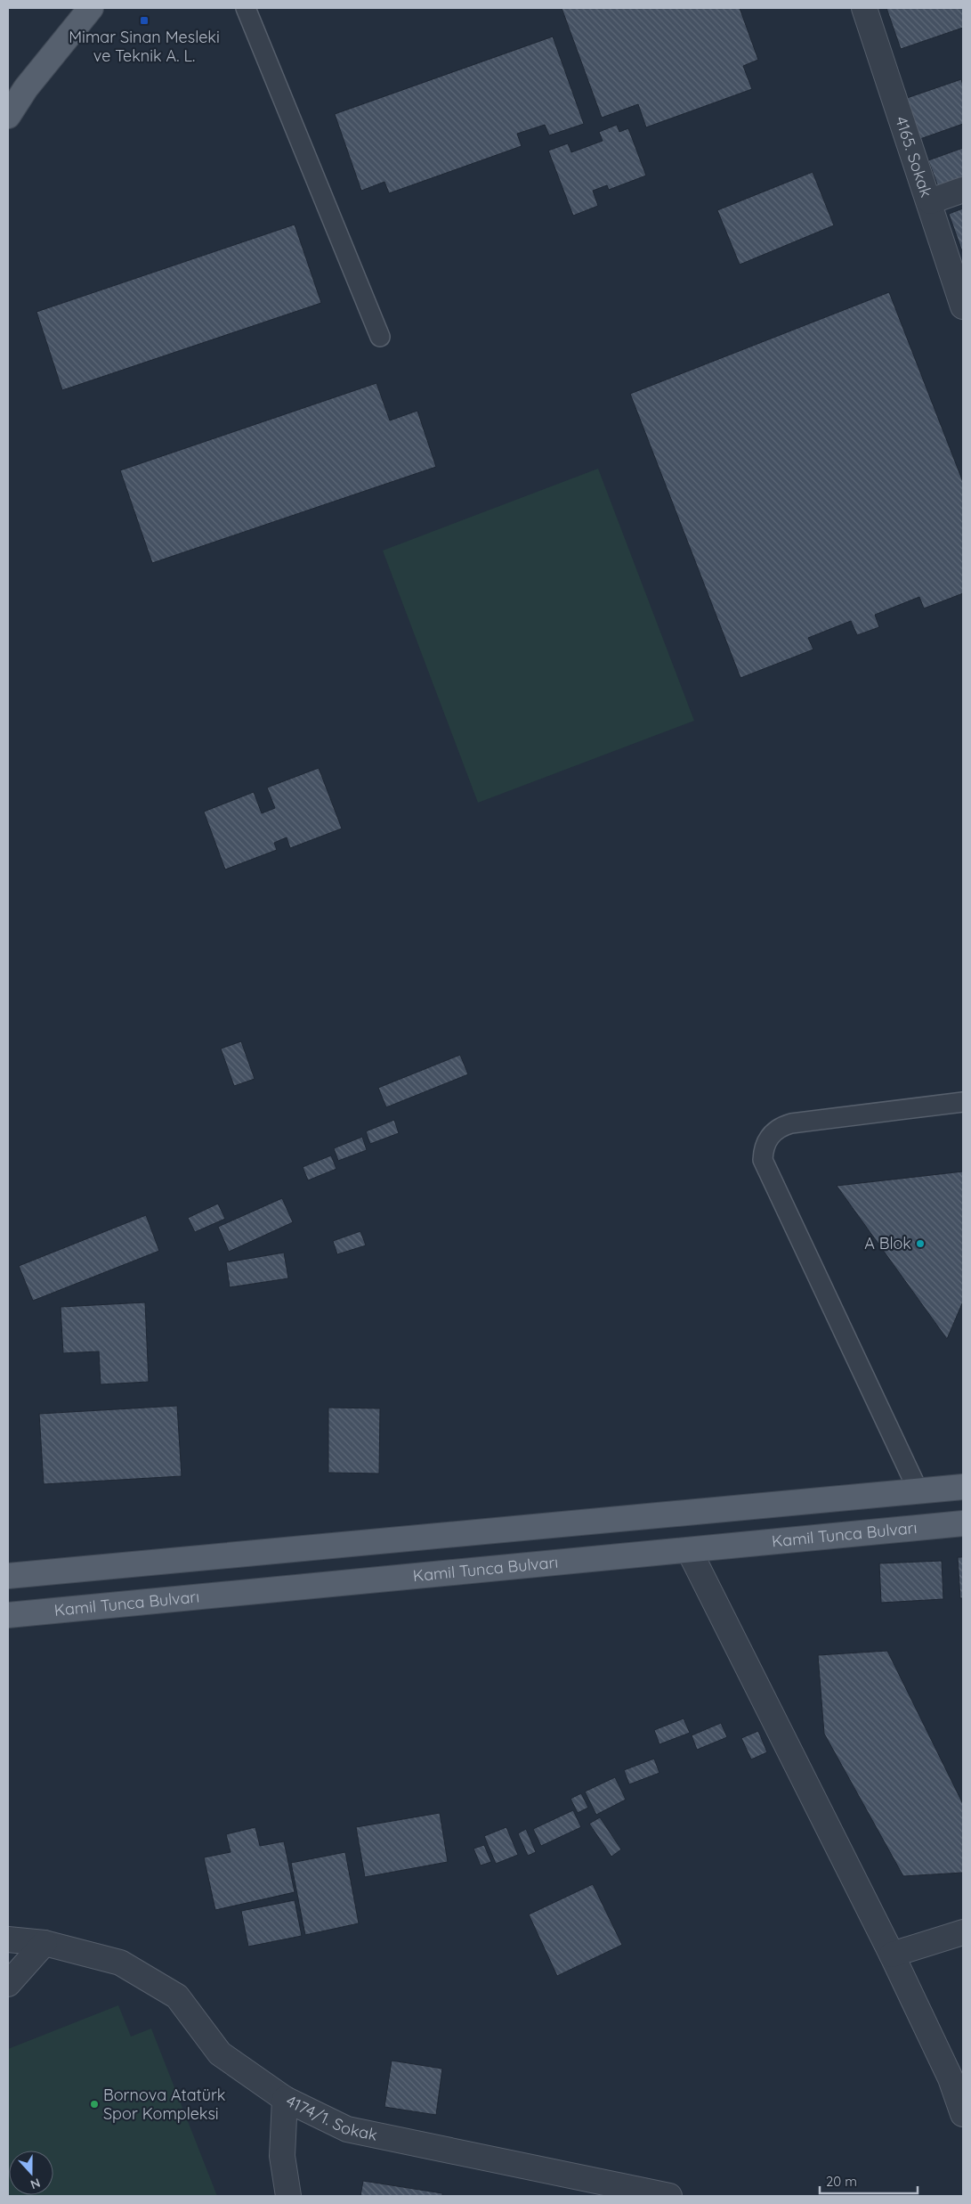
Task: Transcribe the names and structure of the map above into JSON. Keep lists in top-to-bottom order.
{
  "streets": {
    "main road": ["Kamil Tunca Bulvarı"],
    "street": ["4165. Sokak", "4174/1. Sokak"]
  },
  "places": {
    "transit": ["Mimar Sinan Mesleki ve Teknik A. L."],
    "other": ["A Blok", "Bornova Atatürk Spor Kompleksi"]
  },
  "scale_bar": "20 m",
  "north": "bottom"
}
